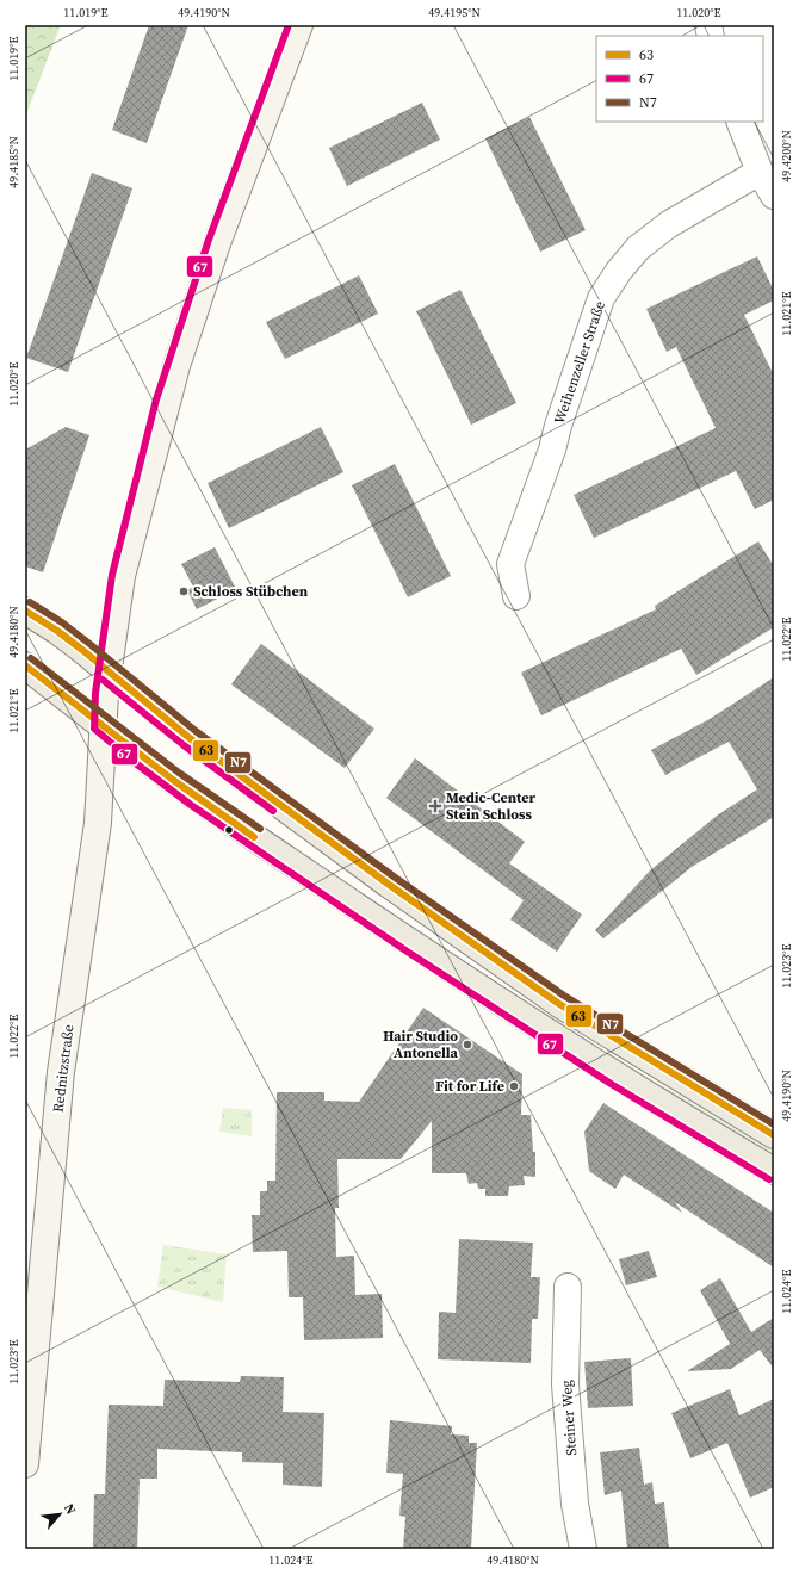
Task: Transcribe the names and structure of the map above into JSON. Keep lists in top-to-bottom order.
{
  "streets": {
    "main road": ["Rednitzstraße"],
    "street": ["Weihenzeller Straße", "Steiner Weg"]
  },
  "places": {
    "other": ["Schloss Stübchen", "Hair Studio Antonella", "Fit for Life"],
    "health": ["Medic-Center Stein Schloss"]
  },
  "lines": ["transit line 67", "transit line N7", "transit line 63"],
  "legend": ["63", "67", "N7"],
  "north": "top right",
  "coordinates": [
    "11.019°E",
    "49.4190°N",
    "49.4195°N",
    "11.020°E",
    "49.4200°N",
    "49.4185°N",
    "11.021°E",
    "49.4180°N",
    "11.022°E",
    "11.023°E",
    "11.024°E"
  ]
}
